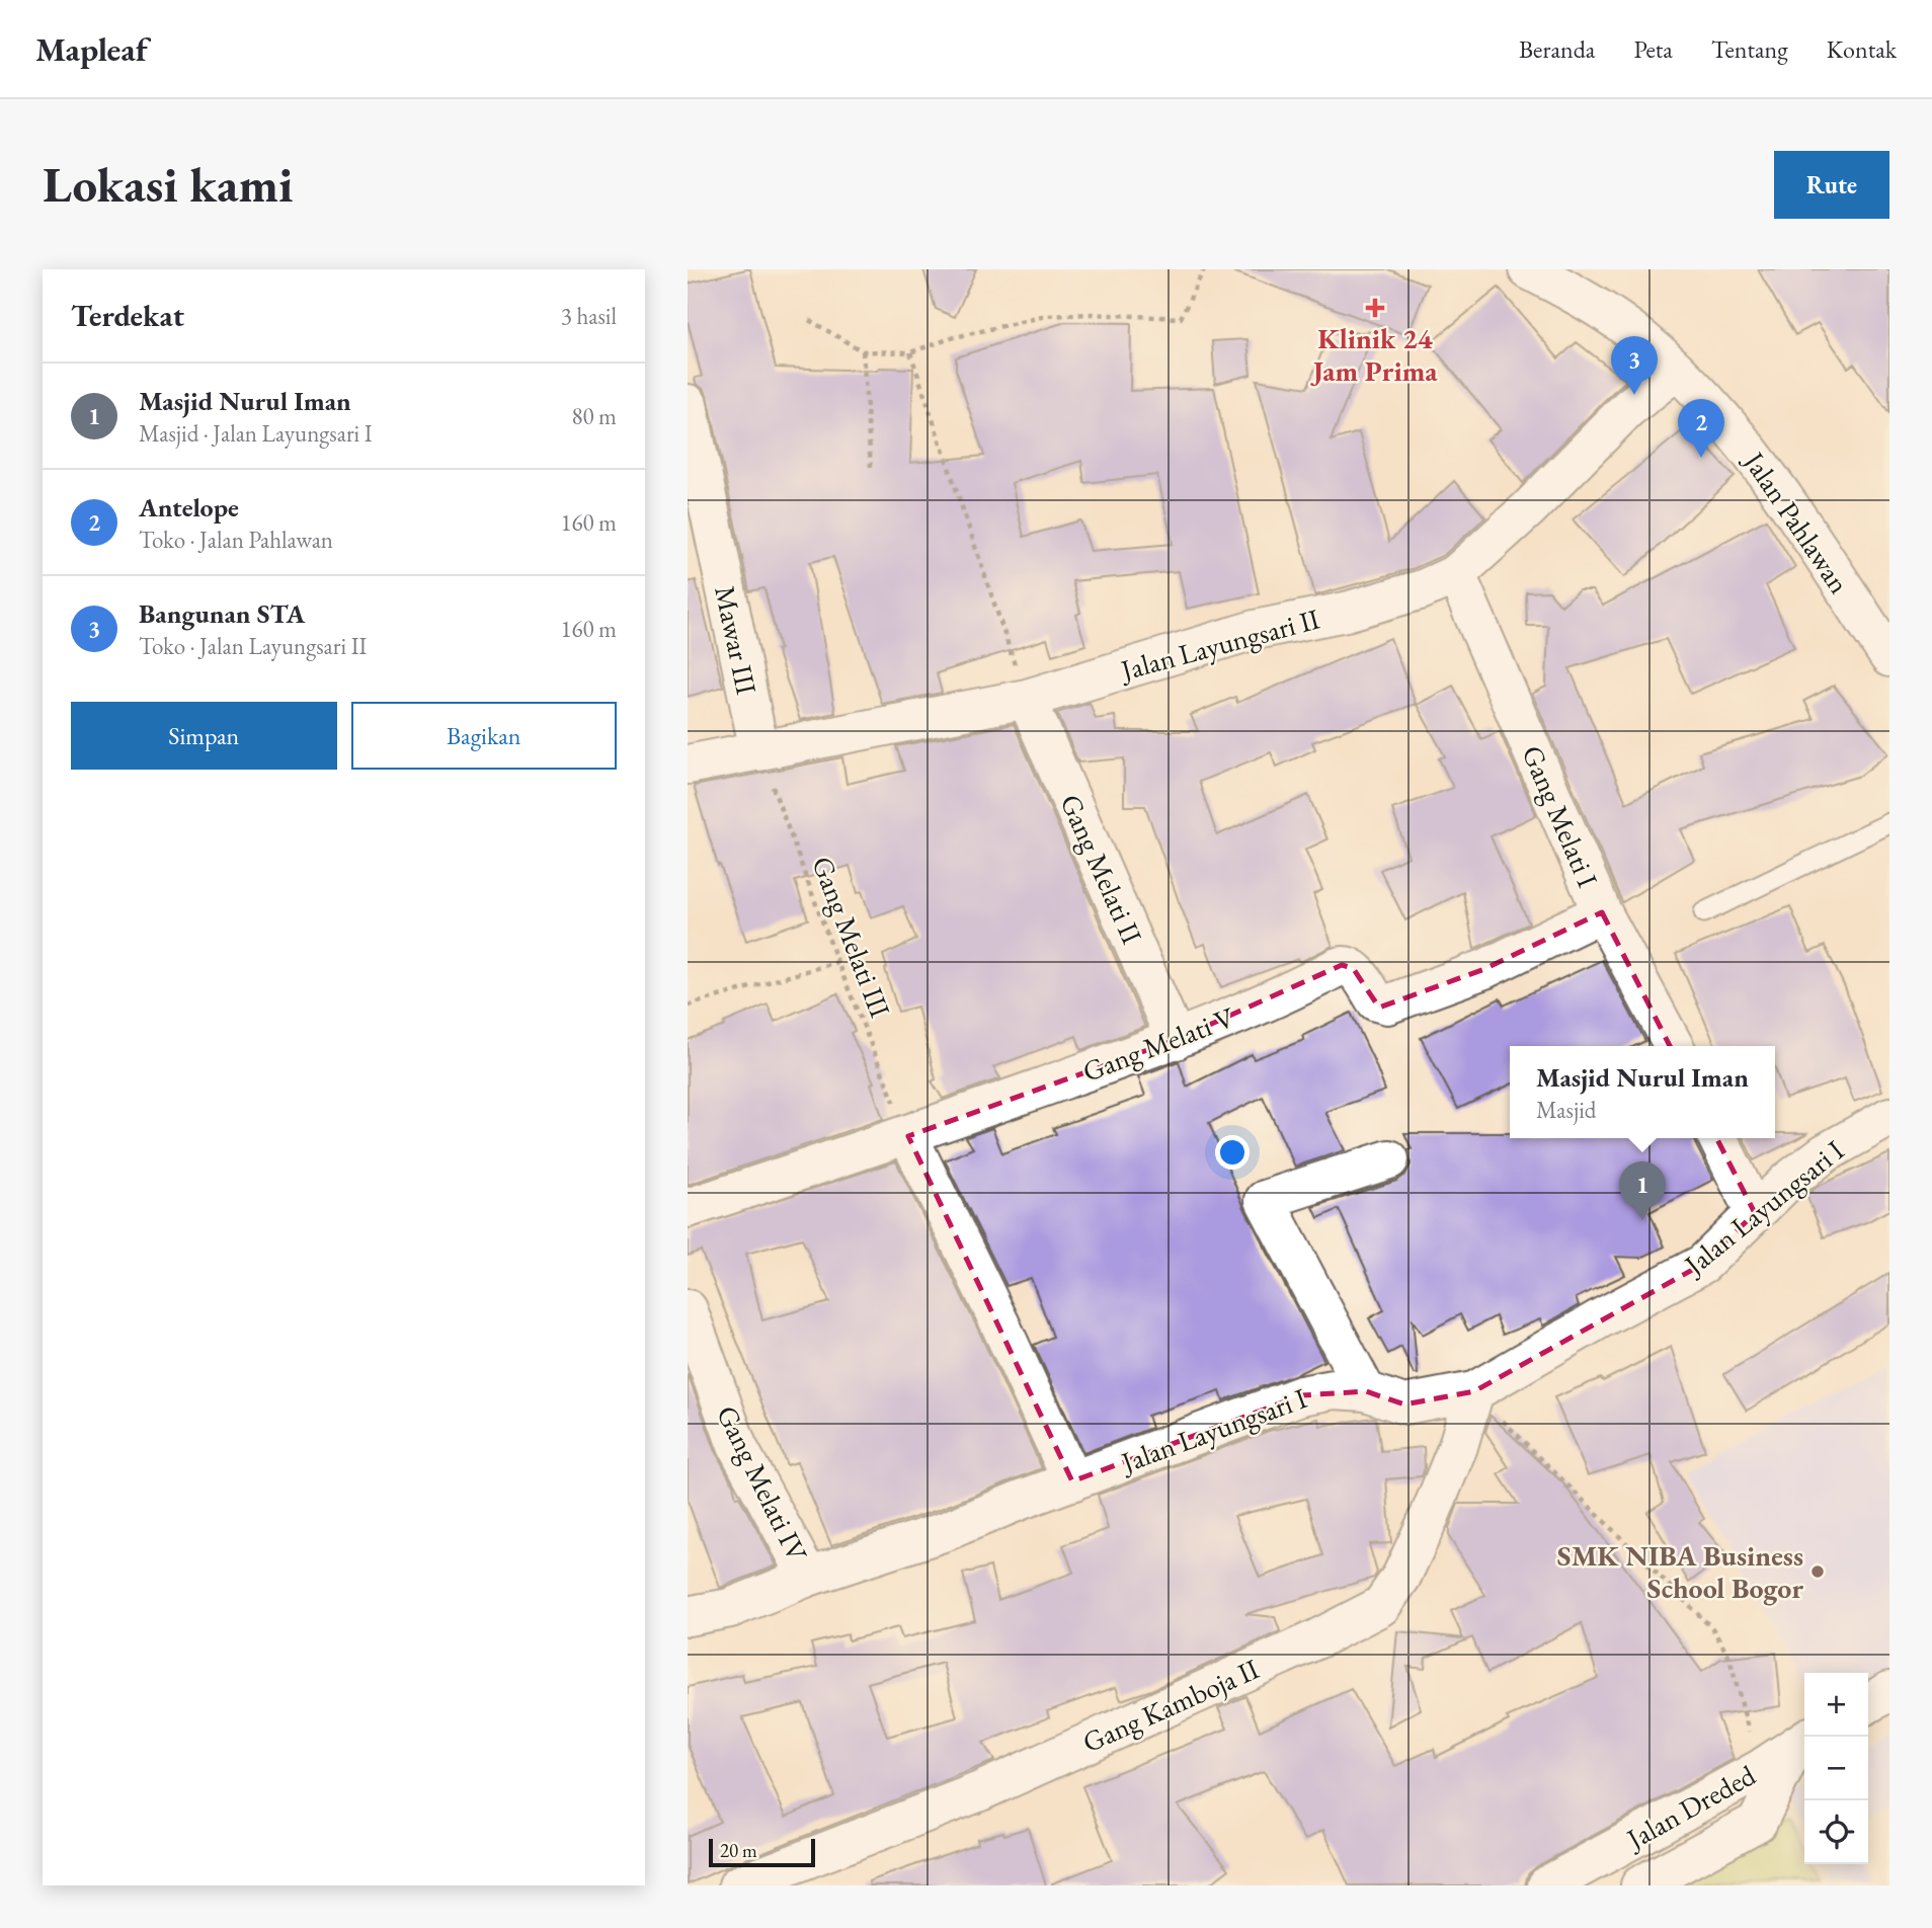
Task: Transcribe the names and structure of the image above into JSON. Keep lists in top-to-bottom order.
{
  "streets": {
    "street": [
      "Jalan Pahlawan",
      "Mawar III",
      "Jalan Layungsari II",
      "Gang Melati I",
      "Gang Melati II",
      "Gang Melati V",
      "Jalan Layungsari I",
      "Gang Melati IV",
      "Gang Kamboja II",
      "Jalan Dreded"
    ],
    "path": ["Gang Melati III"]
  },
  "crossings": [
    ["Jalan Pahlawan", "Jalan Layungsari II"],
    ["Mawar III", "Jalan Layungsari II"],
    ["Mawar III", "Gang Melati III"],
    ["Jalan Layungsari II", "Gang Melati I"],
    ["Jalan Layungsari II", "Gang Melati II"],
    ["Jalan Layungsari II", "Gang Melati III"],
    ["Gang Melati I", "Gang Melati V"],
    ["Gang Melati II", "Gang Melati V"],
    ["Gang Melati III", "Gang Melati V"],
    ["Jalan Layungsari I", "Gang Melati IV"],
    ["Jalan Layungsari I", "Gang Kamboja II"]
  ],
  "places": {
    "health": ["Klinik 24 Jam Prima"],
    "other": ["SMK NIBA Business School Bogor"]
  },
  "scale_bar": "20 m",
  "page": {
    "header": "Mapleaf",
    "nav": [
      "Beranda",
      "Peta",
      "Tentang",
      "Kontak"
    ],
    "buttons": [
      "Rute",
      ["Simpan", "Bagikan"]
    ],
    "title": "Lokasi kami",
    "heading": ["Terdekat", "3 hasil"],
    "pins": ["3", "2", "1"],
    "list": [
      {
        "mark": "1",
        "name": "Masjid Nurul Iman",
        "note": "Masjid · Jalan Layungsari I",
        "value": "80 m"
      },
      {
        "mark": "2",
        "name": "Antelope",
        "note": "Toko · Jalan Pahlawan",
        "value": "160 m"
      },
      {
        "mark": "3",
        "name": "Bangunan STA",
        "note": "Toko · Jalan Layungsari II",
        "value": "160 m"
      }
    ],
    "popup": ["Masjid Nurul Iman", "Masjid"],
    "map_buttons": ["+", "−"],
    "scale": "20 m"
  }
}
